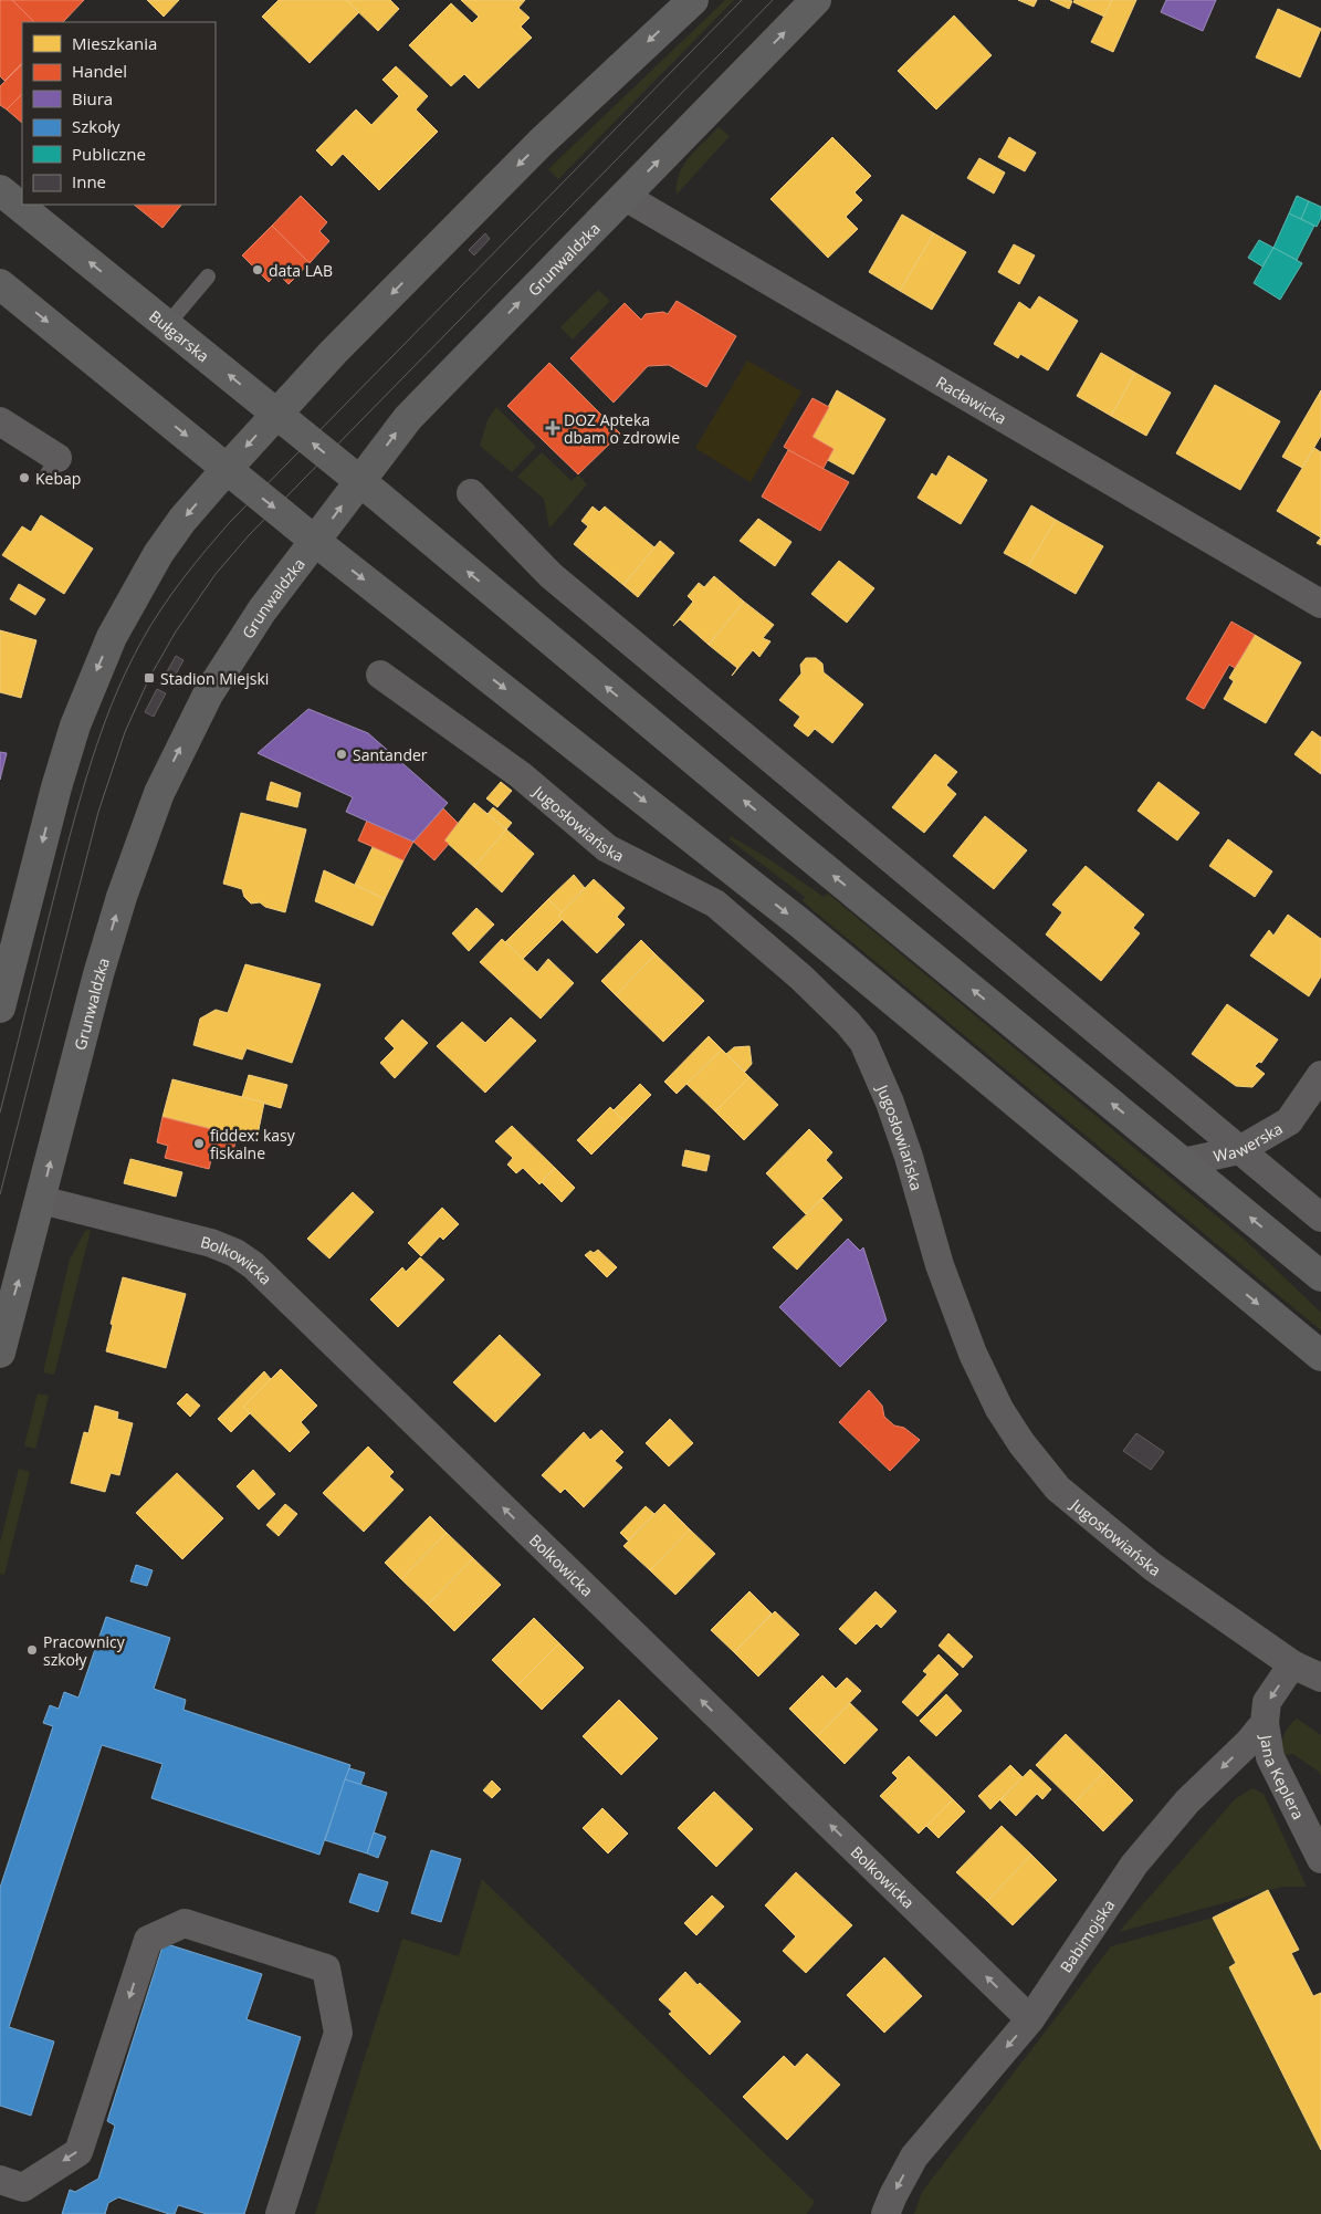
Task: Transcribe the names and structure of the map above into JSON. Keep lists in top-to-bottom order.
{
  "streets": {
    "street": [
      "Grunwaldzka",
      "Bułgarska",
      "Racławicka",
      "Jugosłowiańska",
      "Wawerska",
      "Bolkowicka",
      "Jana Keplera",
      "Babimojska"
    ]
  },
  "crossings": [
    ["Grunwaldzka", "Bułgarska"],
    ["Grunwaldzka", "Racławicka"],
    ["Grunwaldzka", "Bolkowicka"],
    ["Jugosłowiańska", "Babimojska"],
    ["Bolkowicka", "Babimojska"],
    ["Jana Keplera", "Babimojska"]
  ],
  "one_way": ["Bolkowicka", "Babimojska"],
  "places": {
    "other": [
      "data LAB",
      "Kebap",
      "Santander",
      "fiddex: kasy fiskalne",
      "Pracownicy szkoły"
    ],
    "health": ["DOZ Apteka dbam o zdrowie"],
    "transit": ["Stadion Miejski"]
  },
  "legend": [
    "Mieszkania",
    "Handel",
    "Biura",
    "Szkoły",
    "Publiczne",
    "Inne"
  ]
}
